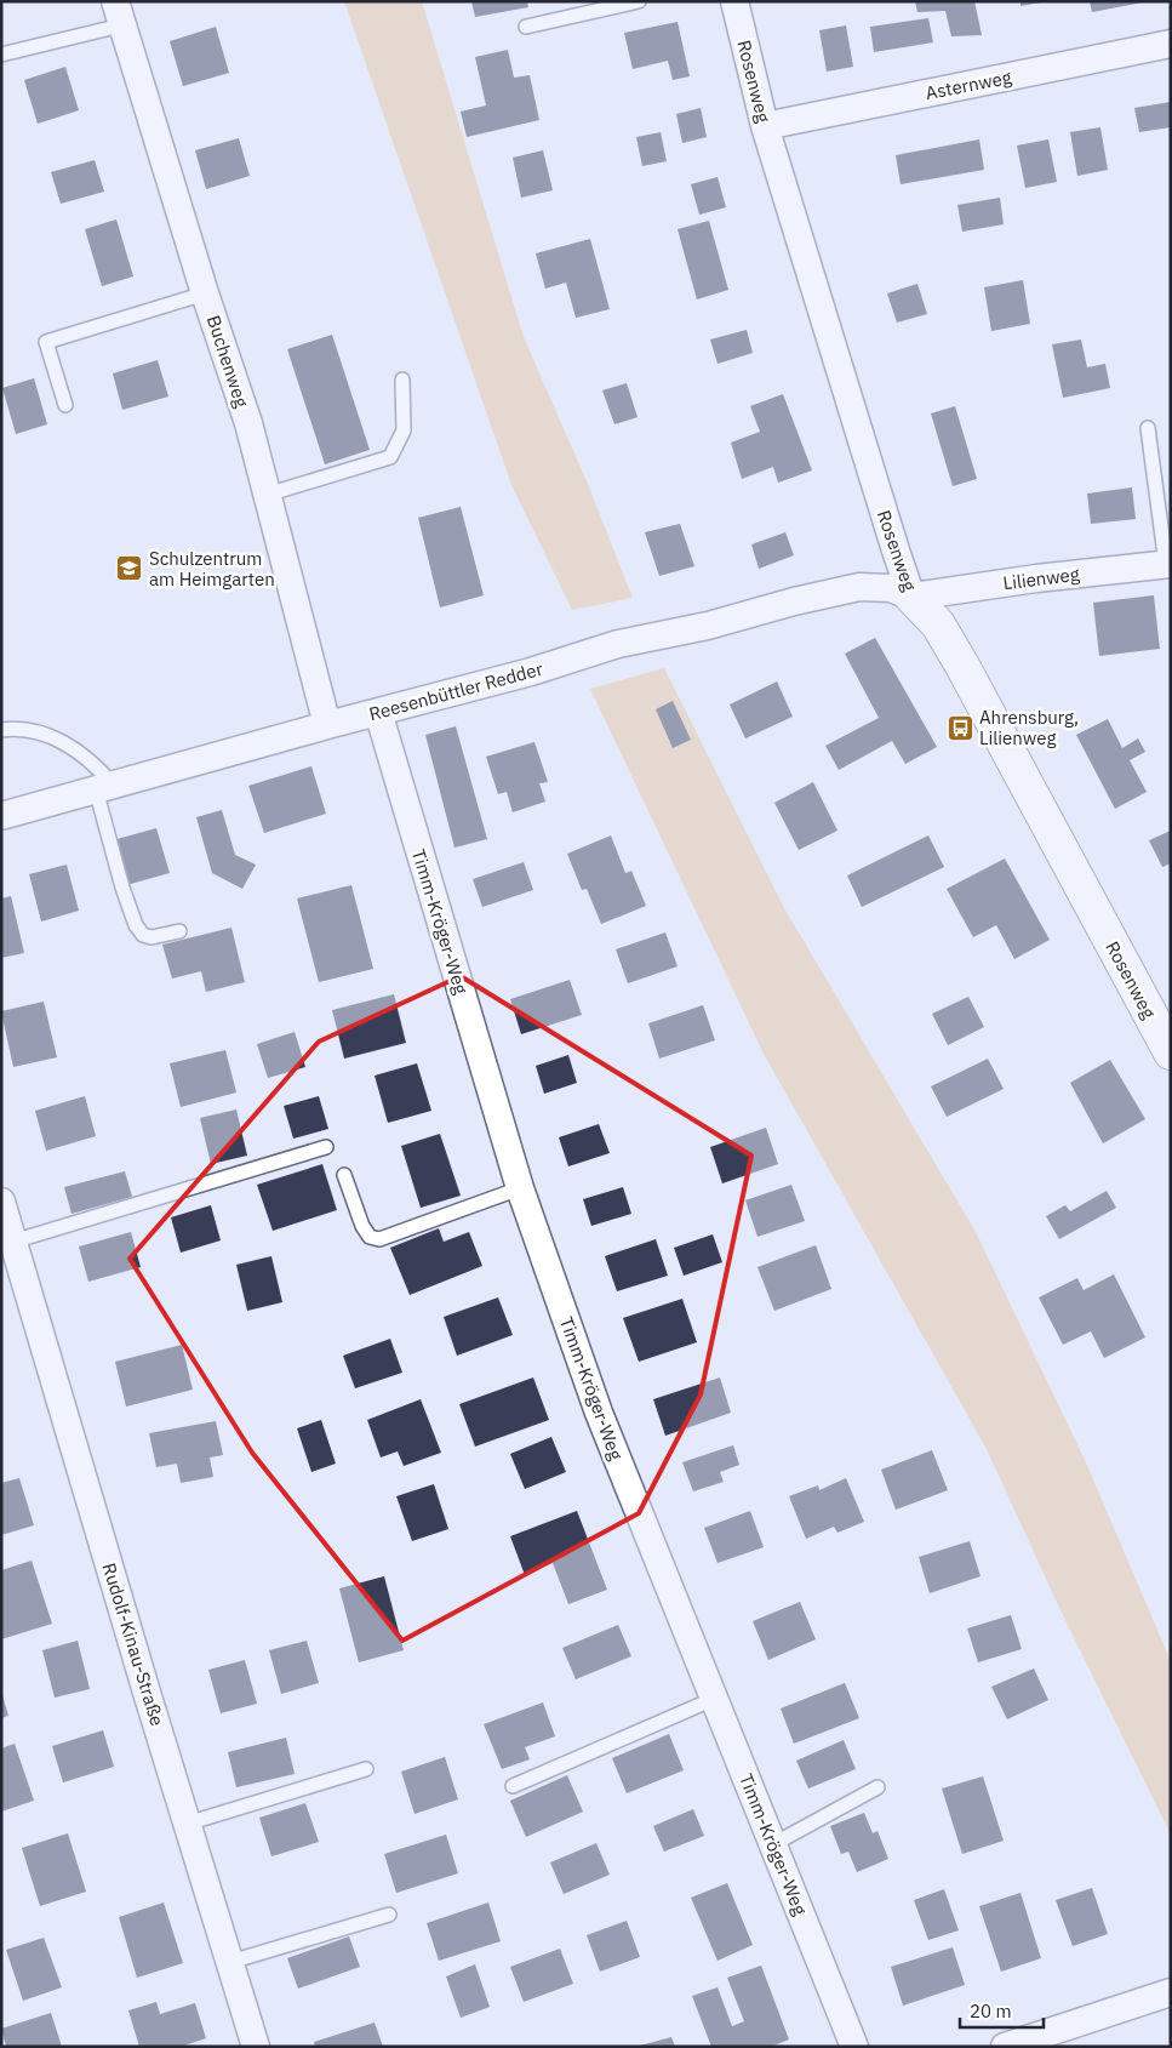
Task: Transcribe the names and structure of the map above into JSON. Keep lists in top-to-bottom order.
{
  "streets": {
    "street": [
      "Rosenweg",
      "Asternweg",
      "Buchenweg",
      "Lilienweg",
      "Reesenbüttler Redder",
      "Timm-Kröger-Weg",
      "Rudolf-Kinau-Straße"
    ]
  },
  "crossings": [
    ["Rosenweg", "Asternweg"],
    ["Rosenweg", "Lilienweg"],
    ["Rosenweg", "Reesenbüttler Redder"],
    ["Buchenweg", "Reesenbüttler Redder"],
    ["Lilienweg", "Reesenbüttler Redder"],
    ["Reesenbüttler Redder", "Timm-Kröger-Weg"]
  ],
  "places": {
    "school or university": ["Schulzentrum am Heimgarten"],
    "bus stop": ["Ahrensburg, Lilienweg"]
  },
  "scale_bar": "20 m"
}
